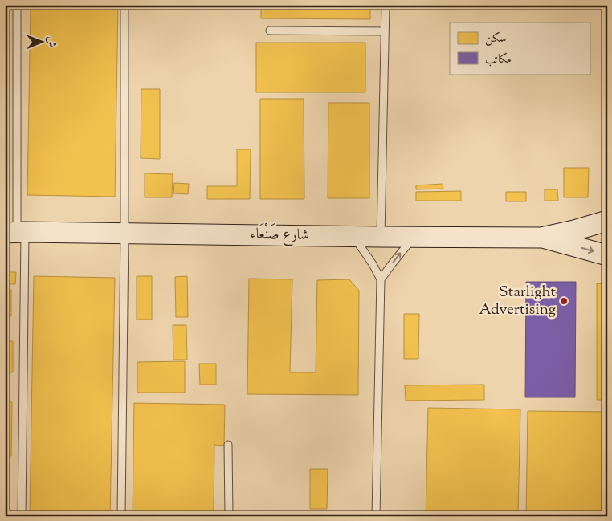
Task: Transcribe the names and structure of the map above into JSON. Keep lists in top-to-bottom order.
{
  "streets": {
    "street": ["شارع صَنْعَاء"]
  },
  "places": ["Starlight Advertising"],
  "legend": ["سكن", "مكاتب"],
  "north": "right"
}
